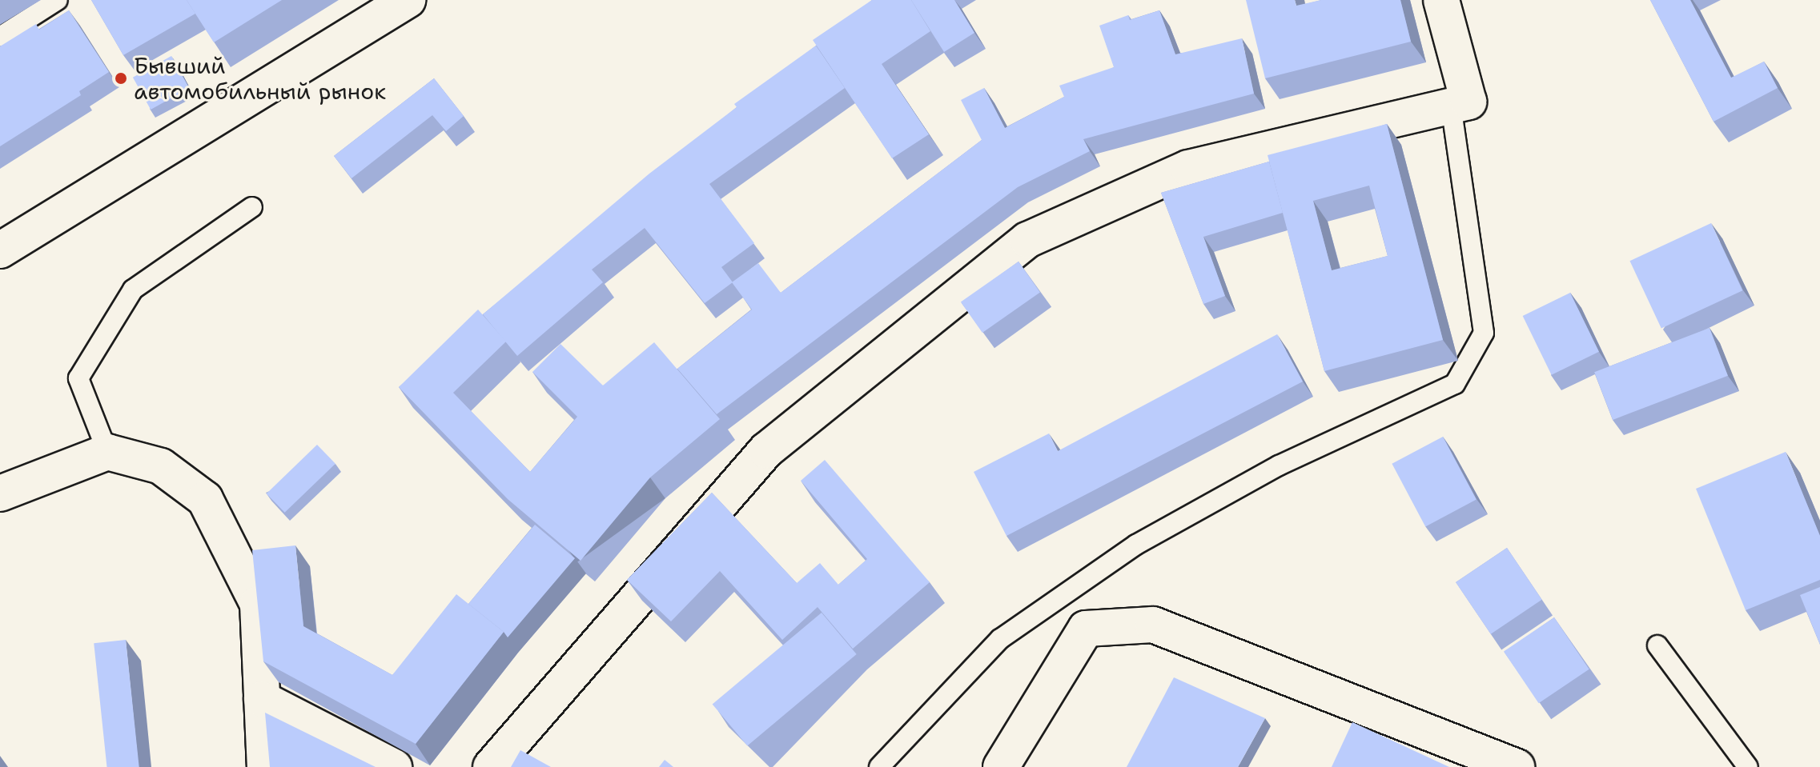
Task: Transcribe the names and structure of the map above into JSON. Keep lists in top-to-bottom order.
{
  "places": ["Бывший автомобильный рынок"]
}
